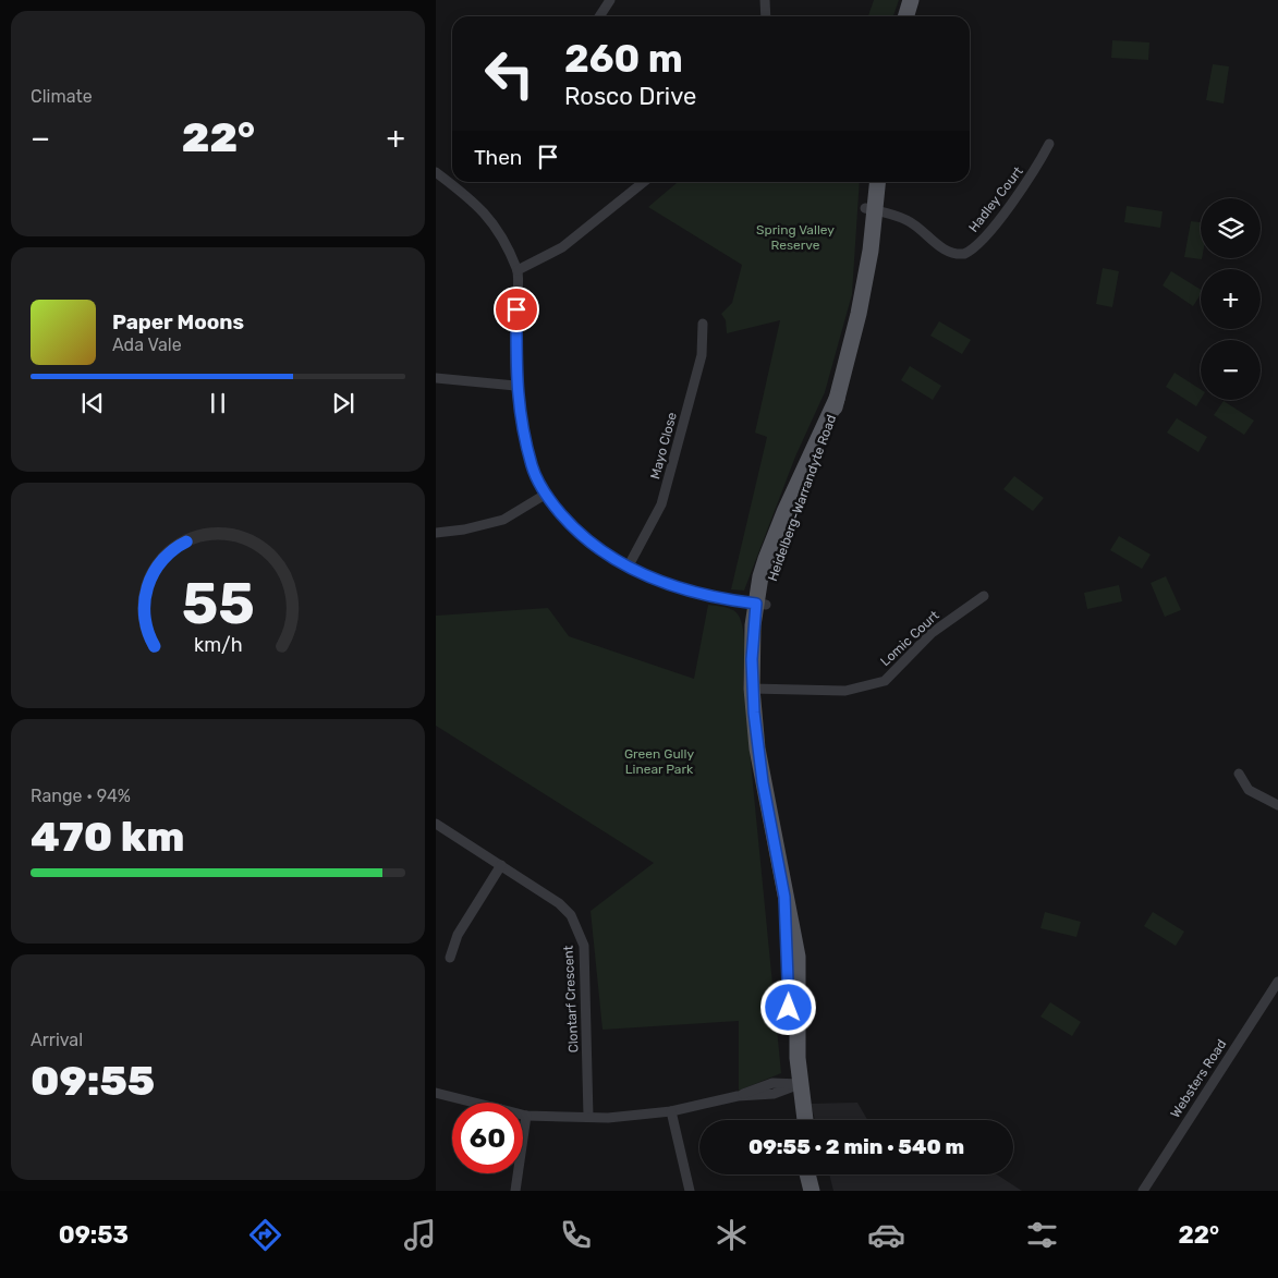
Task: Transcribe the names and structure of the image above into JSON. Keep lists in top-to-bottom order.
{
  "streets": {
    "main road": ["Heidelberg-Warrandyte Road"],
    "street": [
      "Hadley Court",
      "Mayo Close",
      "Lomic Court",
      "Clontarf Crescent",
      "Websters Road"
    ]
  },
  "crossings": [
    ["Hadley Court", "Heidelberg-Warrandyte Road"],
    ["Heidelberg-Warrandyte Road", "Lomic Court"]
  ],
  "parks": ["Spring Valley Reserve", "Green Gully Linear Park"],
  "page": {
    "tile": [
      "Climate",
      ["Range · 94%", "470 km"],
      ["Arrival", "09:55"]
    ],
    "turn": ["260 m", "Rosco Drive"],
    "heat": ["−", "22°", "+"],
    "then": "Then",
    "map_buttons": ["+", "−"],
    "song": ["Paper Moons", "Ada Vale"],
    "limit": "60",
    "trip": "09:55 · 2 min · 540 m",
    "tabs": ["09:53", "22°"],
    "gauge": ["55", "km/h"]
  }
}
